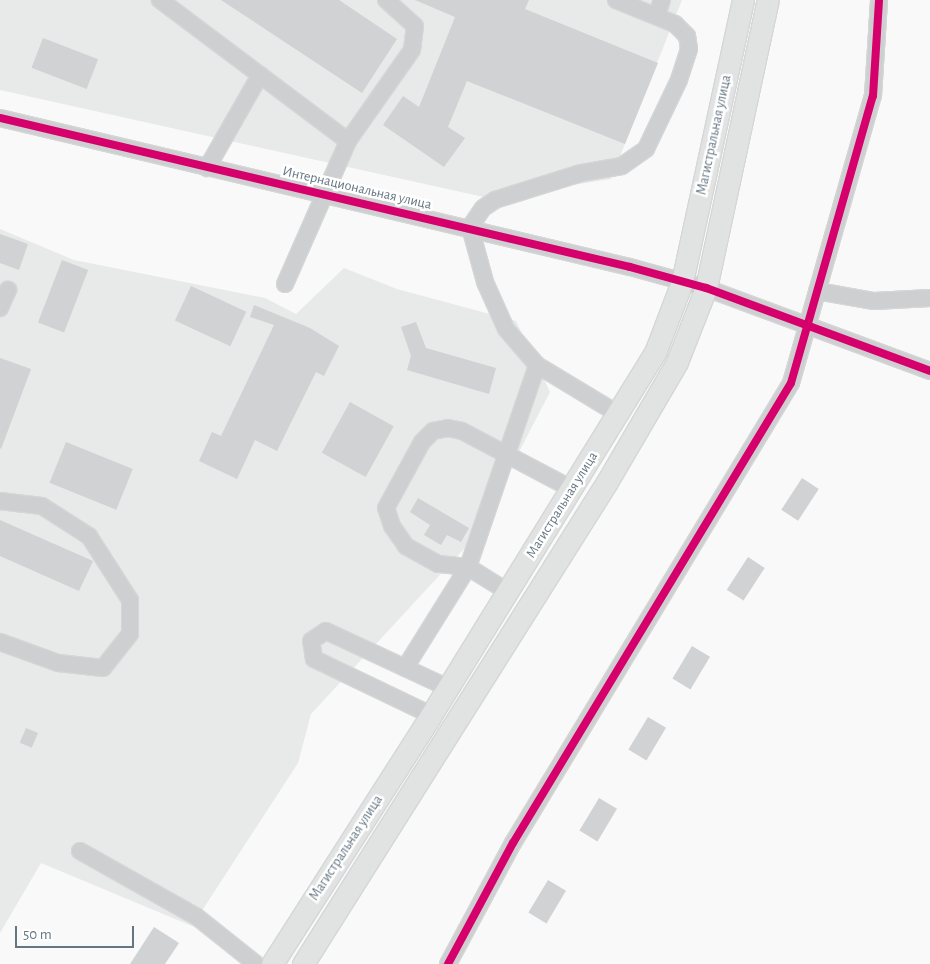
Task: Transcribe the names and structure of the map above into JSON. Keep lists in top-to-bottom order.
{
  "streets": {
    "main road": ["Магистральная улица"],
    "street": ["Интернациональная улица"]
  },
  "crossings": [
    ["Магистральная улица", "Интернациональная улица"]
  ],
  "scale_bar": "50 m"
}
